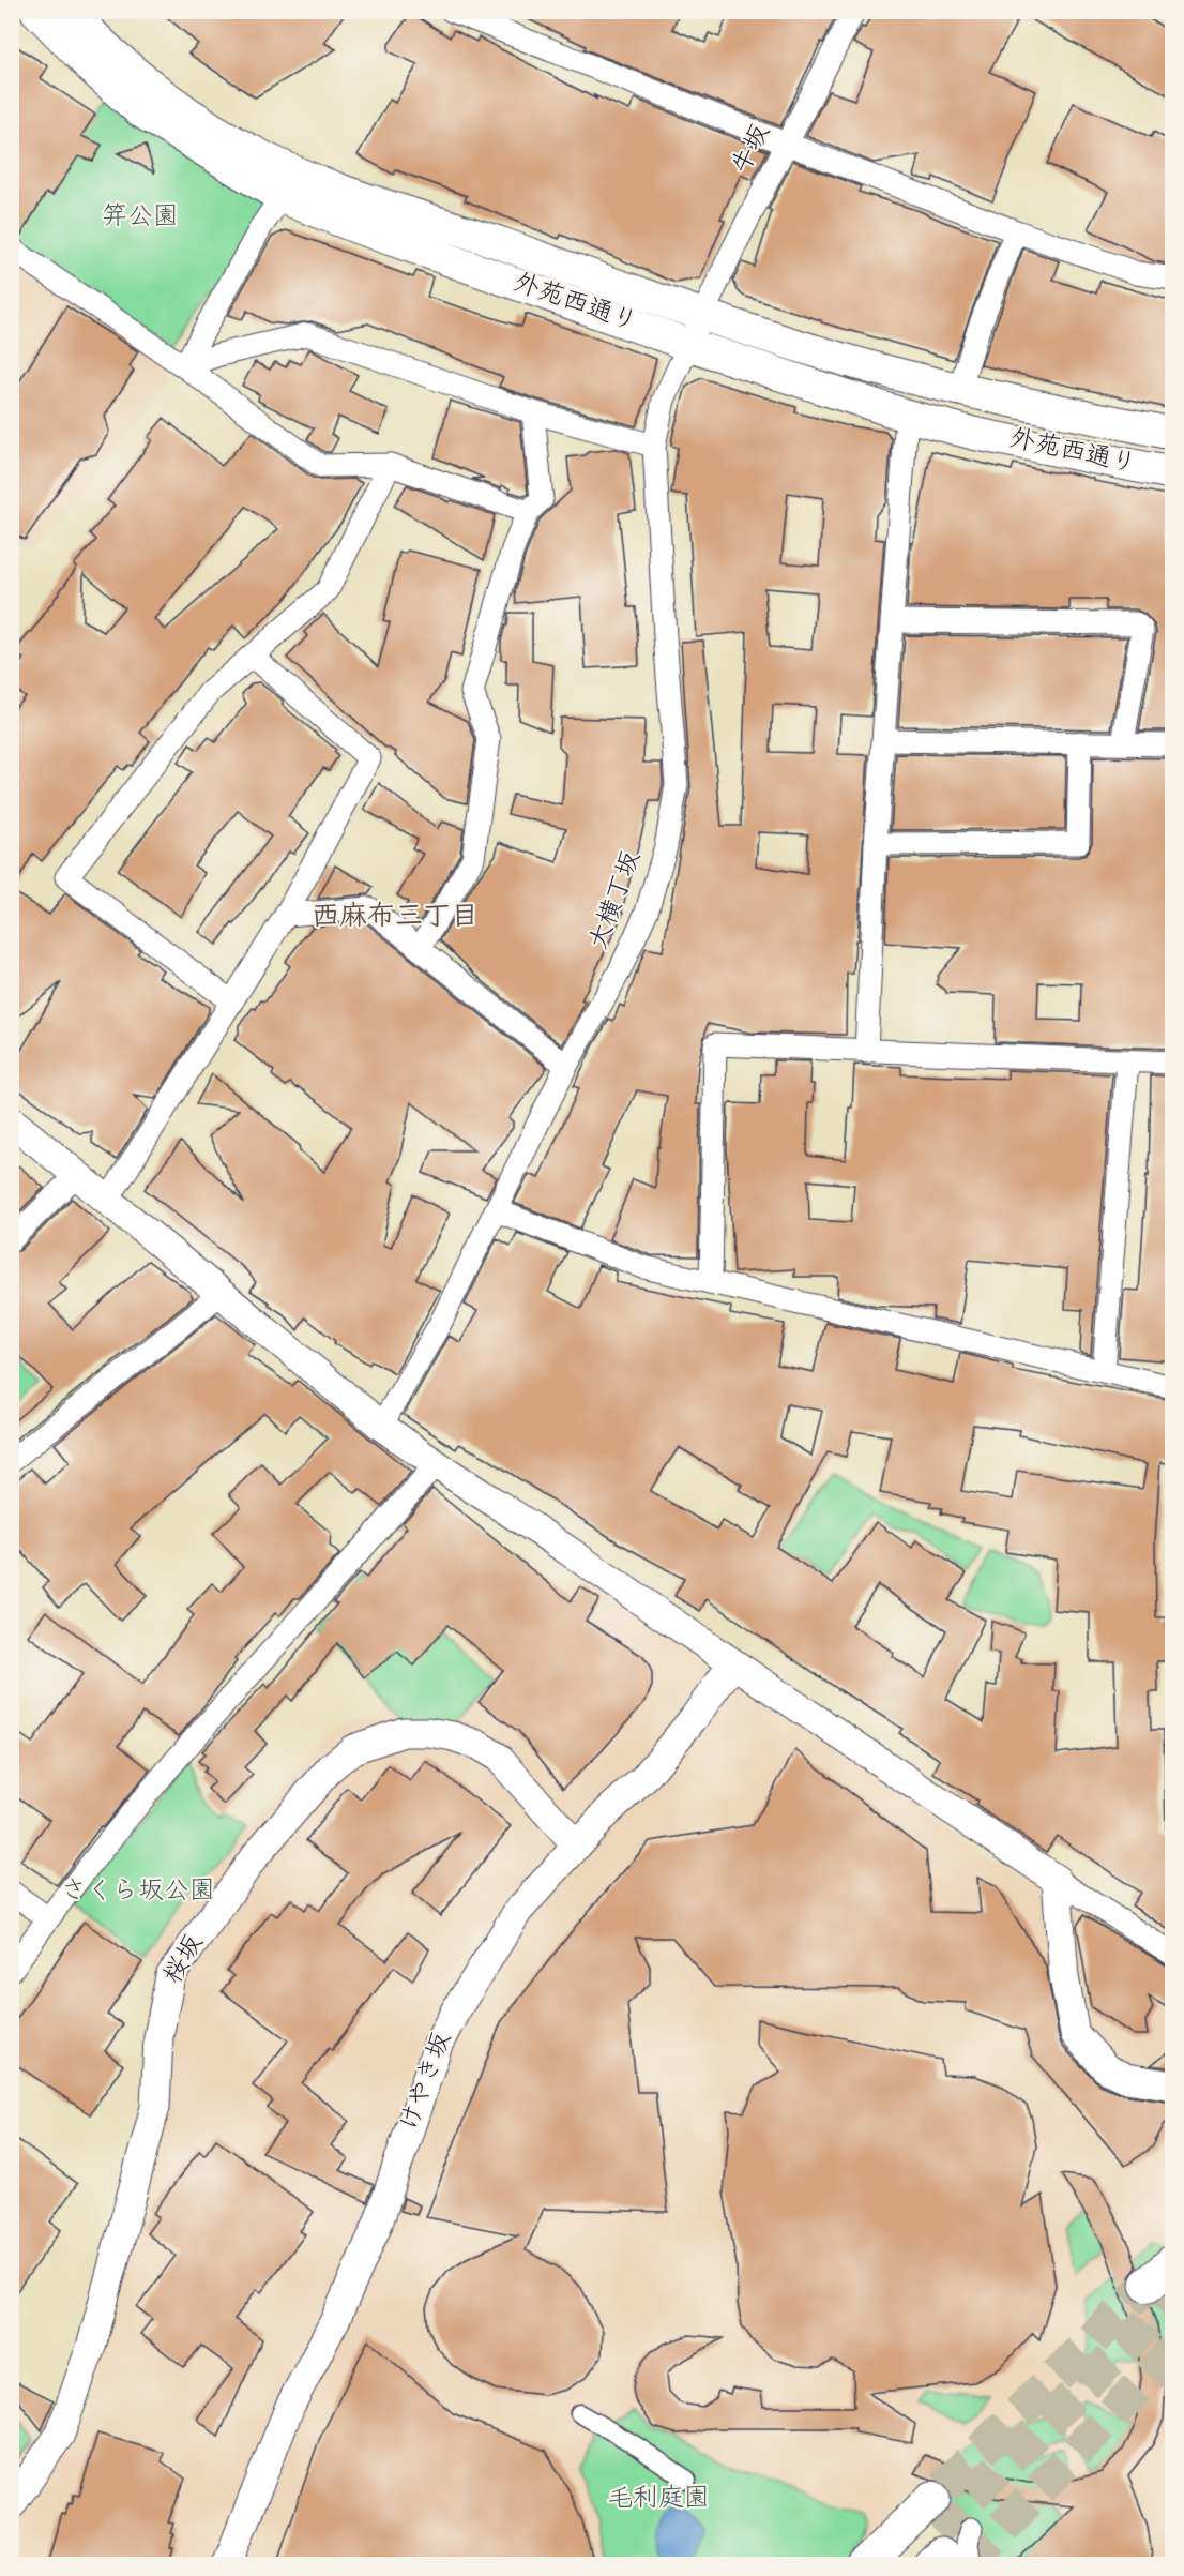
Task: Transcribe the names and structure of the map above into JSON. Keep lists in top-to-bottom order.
{
  "streets": {
    "main road": ["外苑西通り"],
    "street": [
      "牛坂",
      "大横丁坂",
      "桜坂",
      "けやき坂"
    ]
  },
  "crossings": [
    ["牛坂", "外苑西通り"],
    ["牛坂", "大横丁坂"],
    ["外苑西通り", "大横丁坂"],
    ["桜坂", "けやき坂"]
  ],
  "districts": ["西麻布三丁目"],
  "parks": ["笄公園", "さくら坂公園", "毛利庭園"]
}
